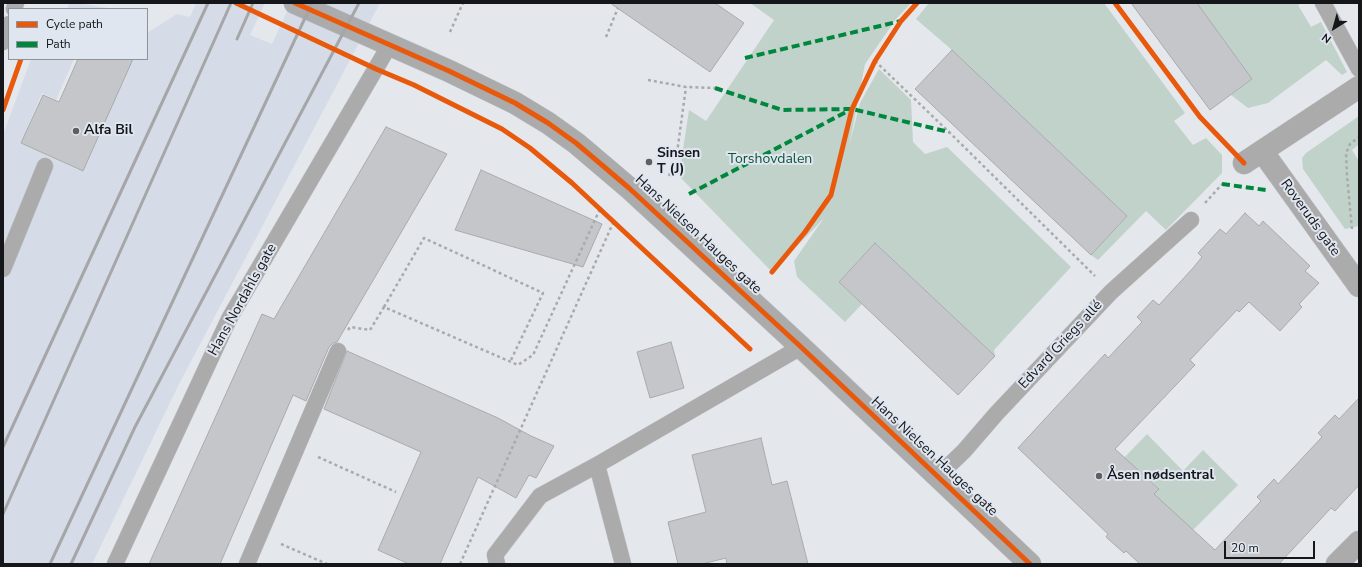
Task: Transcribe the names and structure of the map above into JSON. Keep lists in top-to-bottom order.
{
  "streets": {
    "street": ["Roveruds gate", "Hans Nielsen Hauges gate"],
    "lane": ["Hans Nordahls gate", "Edvard Griegs allé"]
  },
  "crossings": [
    ["Hans Nielsen Hauges gate", "Hans Nordahls gate"],
    ["Hans Nielsen Hauges gate", "Edvard Griegs allé"]
  ],
  "parks": ["Torshovdalen"],
  "places": ["Alfa Bil", "Sinsen T (J)", "Åsen nødsentral"],
  "legend": ["Cycle path", "Path"],
  "scale_bar": "20 m",
  "north": "bottom left"
}
